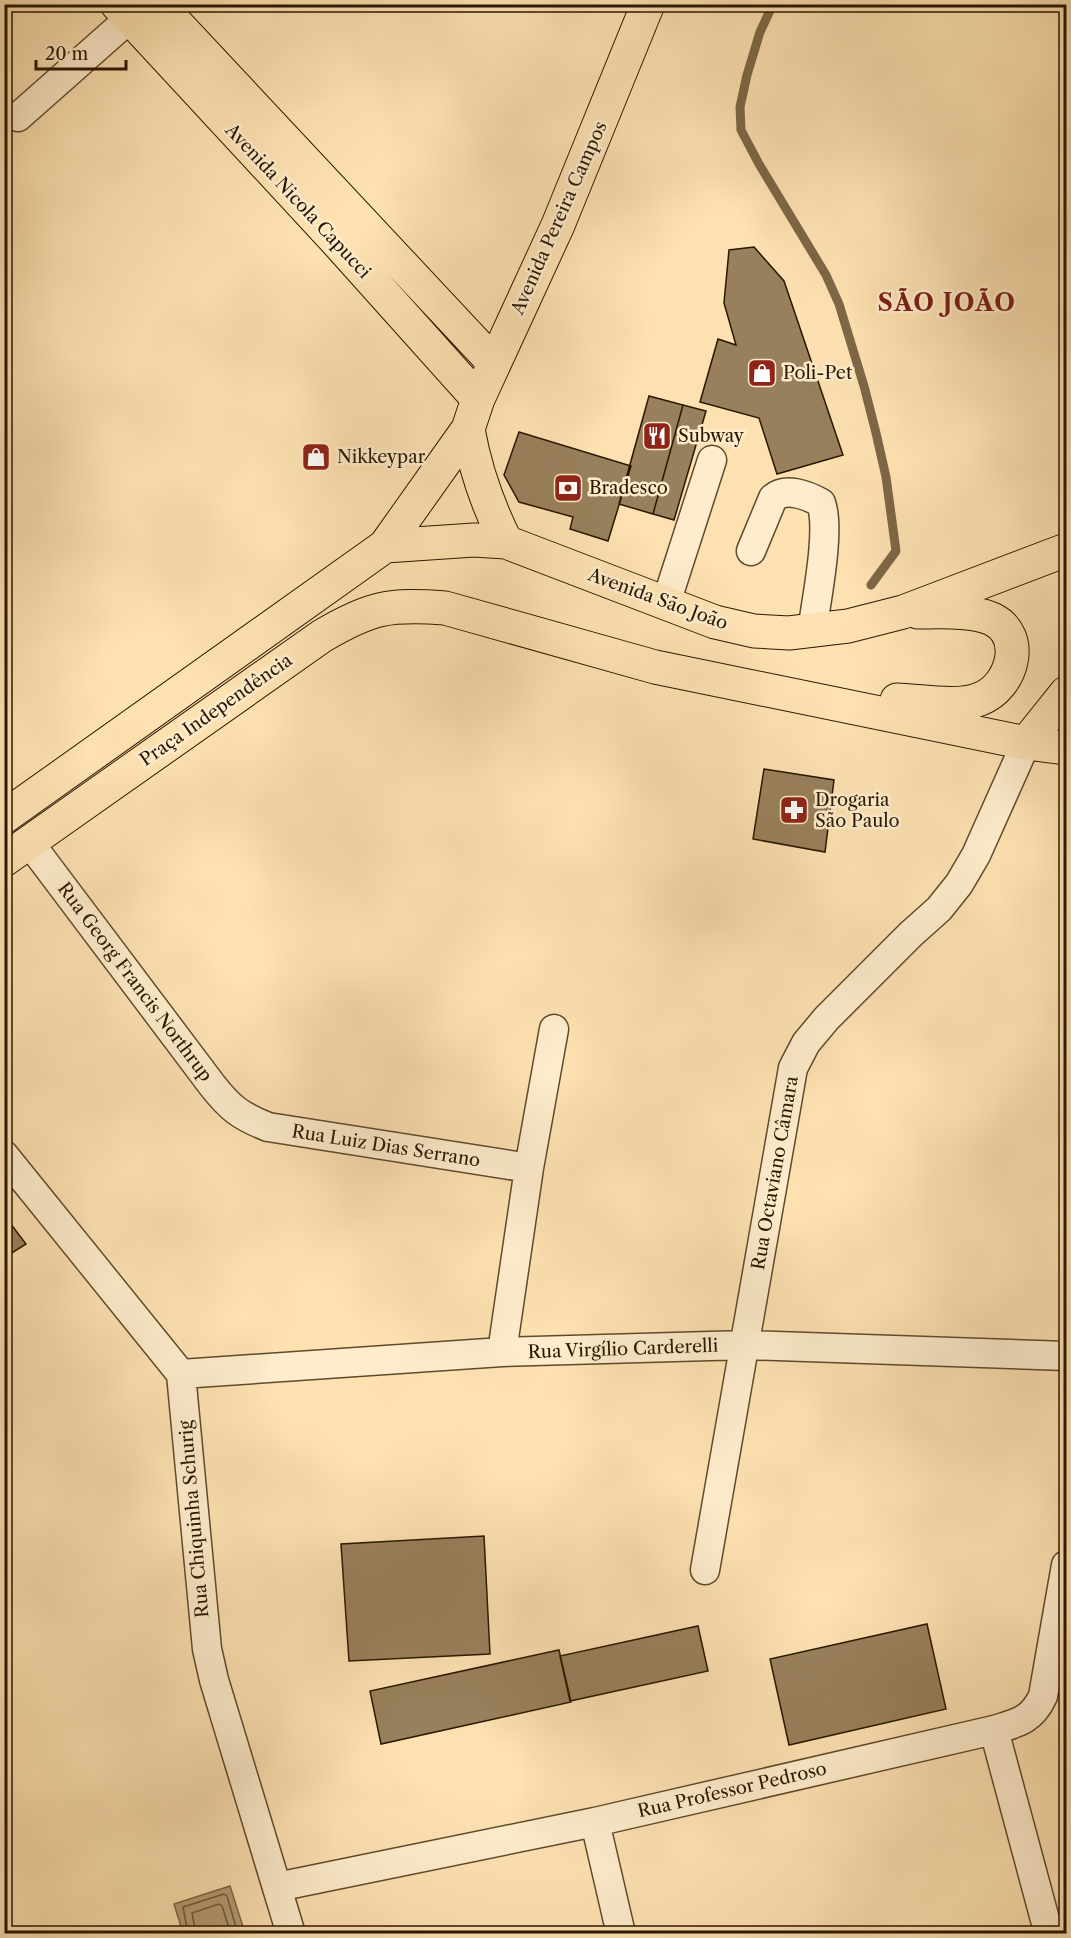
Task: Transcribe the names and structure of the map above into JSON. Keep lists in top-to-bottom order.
{
  "streets": {
    "main road": [
      "Avenida Nicola Capucci",
      "Avenida Pereira Campos",
      "Avenida São João",
      "Praça Independência"
    ],
    "street": [
      "Rua Georg Francis Northrup",
      "Rua Luiz Dias Serrano",
      "Rua Octaviano Câmara",
      "Rua Virgílio Carderelli",
      "Rua Chiquinha Schurig",
      "Rua Professor Pedroso"
    ]
  },
  "crossings": [
    ["Avenida Nicola Capucci", "Avenida Pereira Campos"],
    ["Avenida Pereira Campos", "Avenida São João"],
    ["Avenida Pereira Campos", "Praça Independência"],
    ["Avenida São João", "Praça Independência"],
    ["Praça Independência", "Rua Georg Francis Northrup"],
    ["Rua Georg Francis Northrup", "Rua Luiz Dias Serrano"],
    ["Rua Octaviano Câmara", "Rua Virgílio Carderelli"],
    ["Rua Virgílio Carderelli", "Rua Chiquinha Schurig"],
    ["Rua Chiquinha Schurig", "Rua Professor Pedroso"]
  ],
  "districts": ["SÃO JOÃO"],
  "places": {
    "shop": ["Poli-Pet", "Nikkeypar"],
    "restaurant": ["Subway"],
    "bank": ["Bradesco"],
    "pharmacy": ["Drogaria São Paulo"]
  },
  "scale_bar": "20 m"
}
